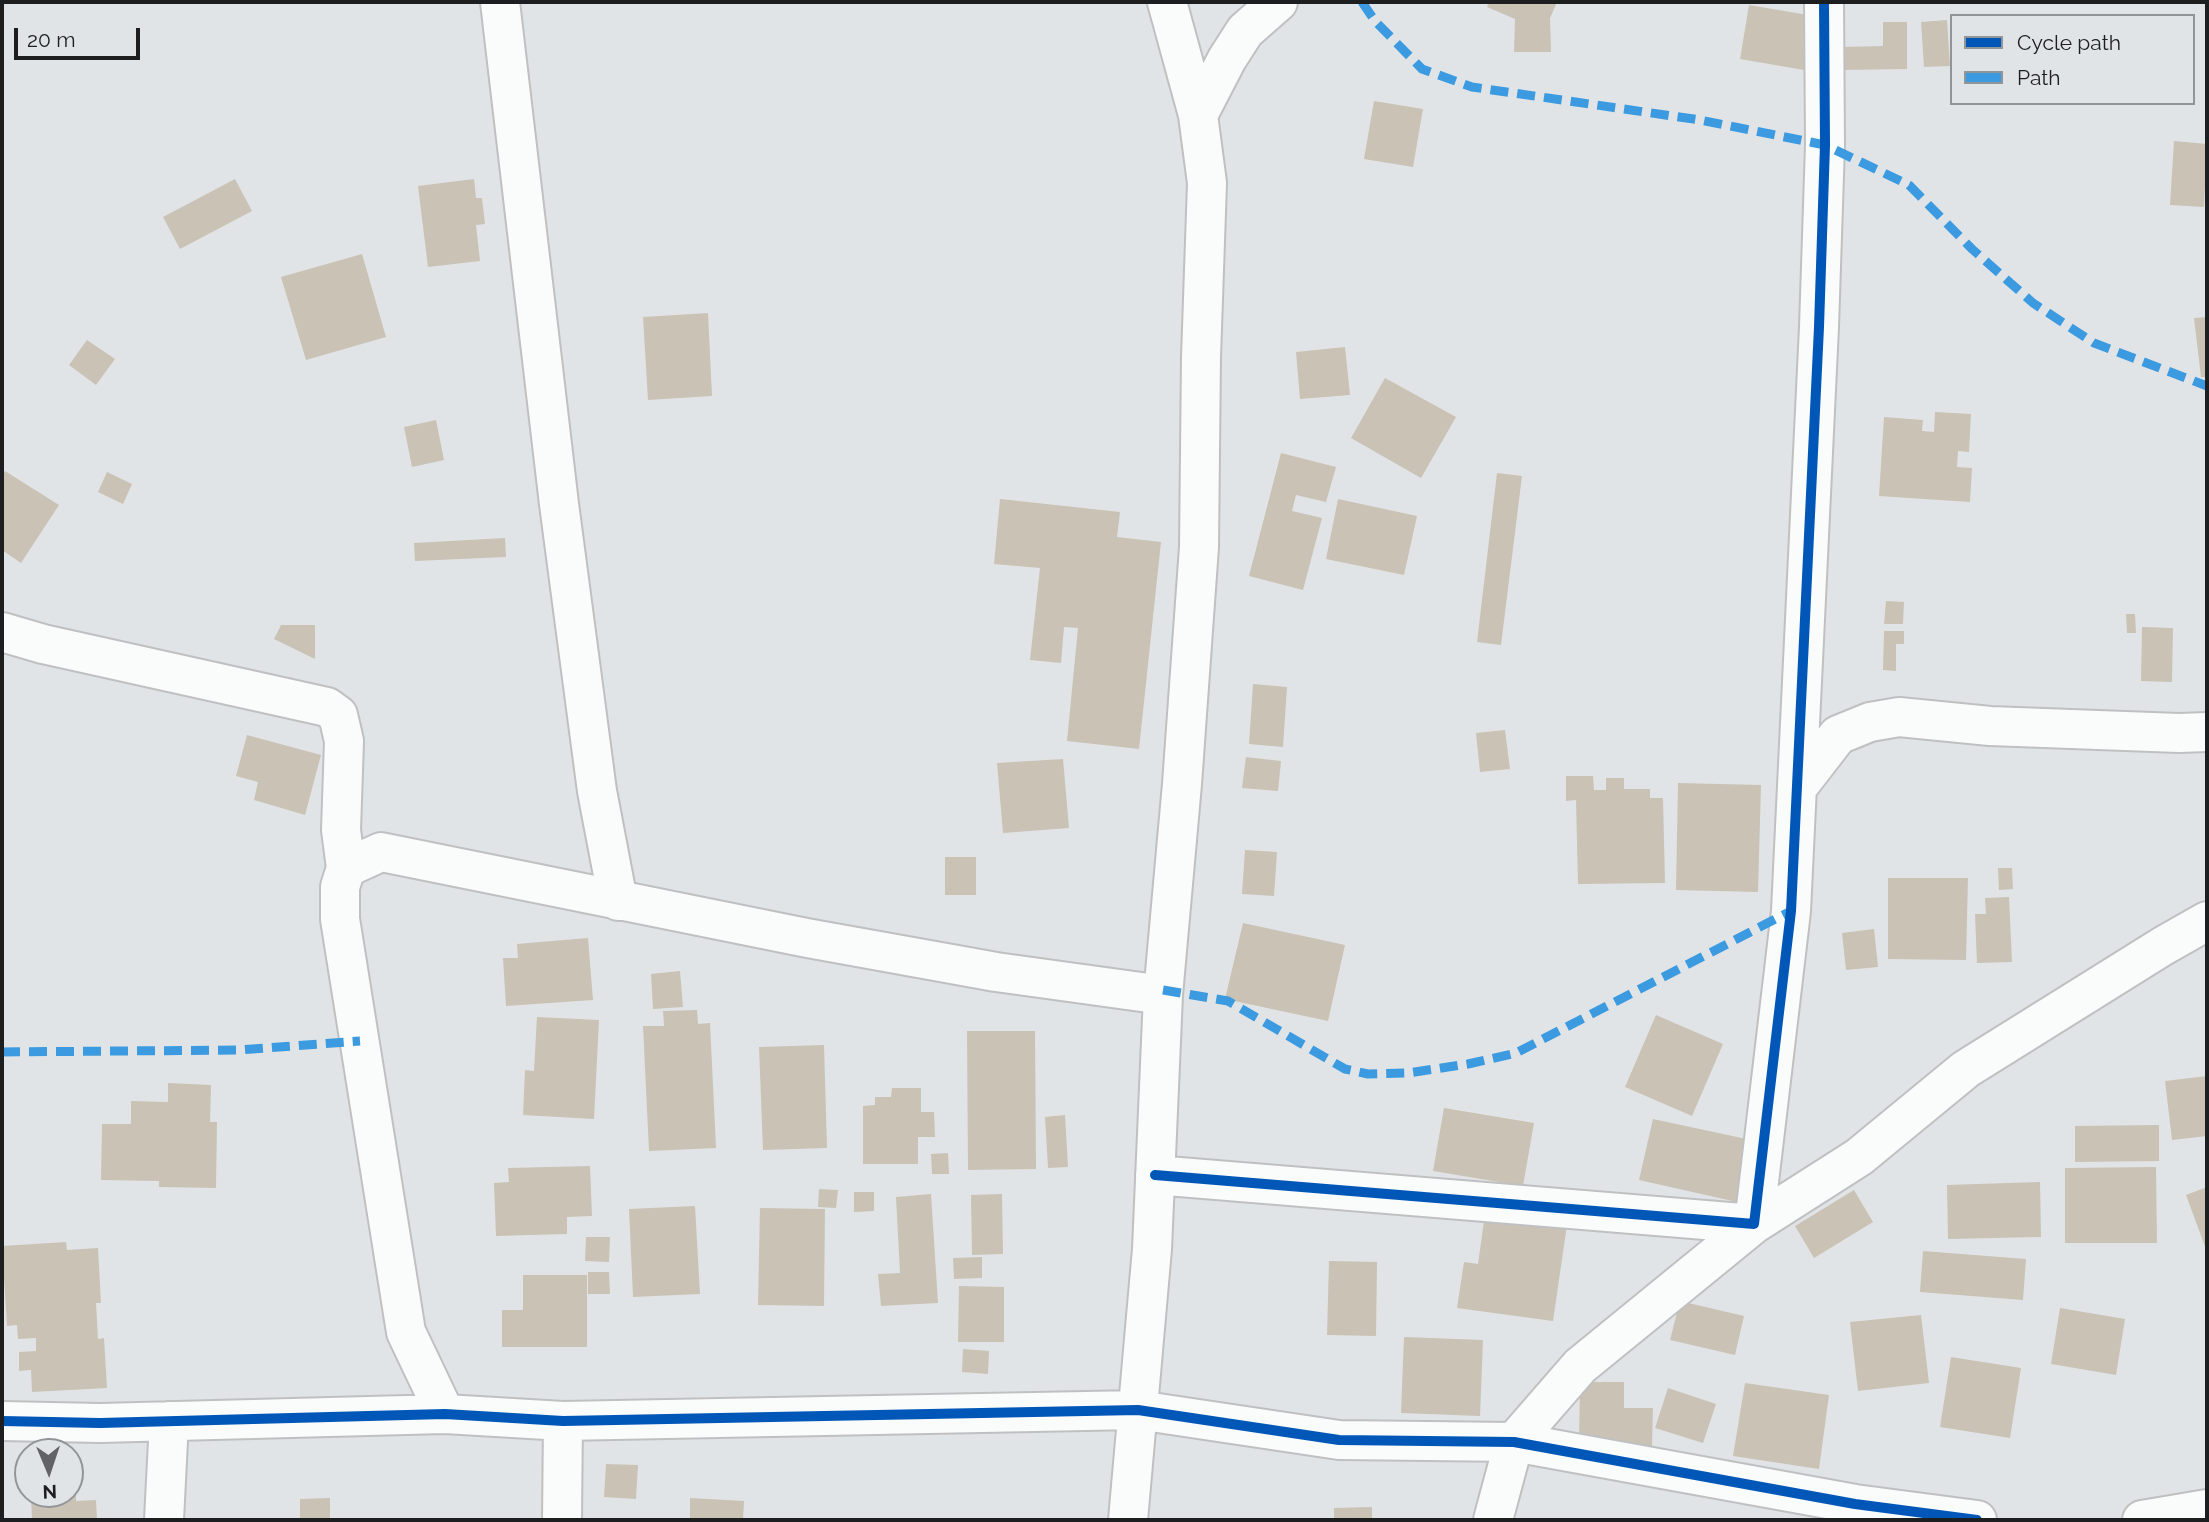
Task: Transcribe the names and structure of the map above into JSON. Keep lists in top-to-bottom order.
{
  "legend": ["Cycle path", "Path"],
  "scale_bar": "20 m",
  "north": "bottom"
}
